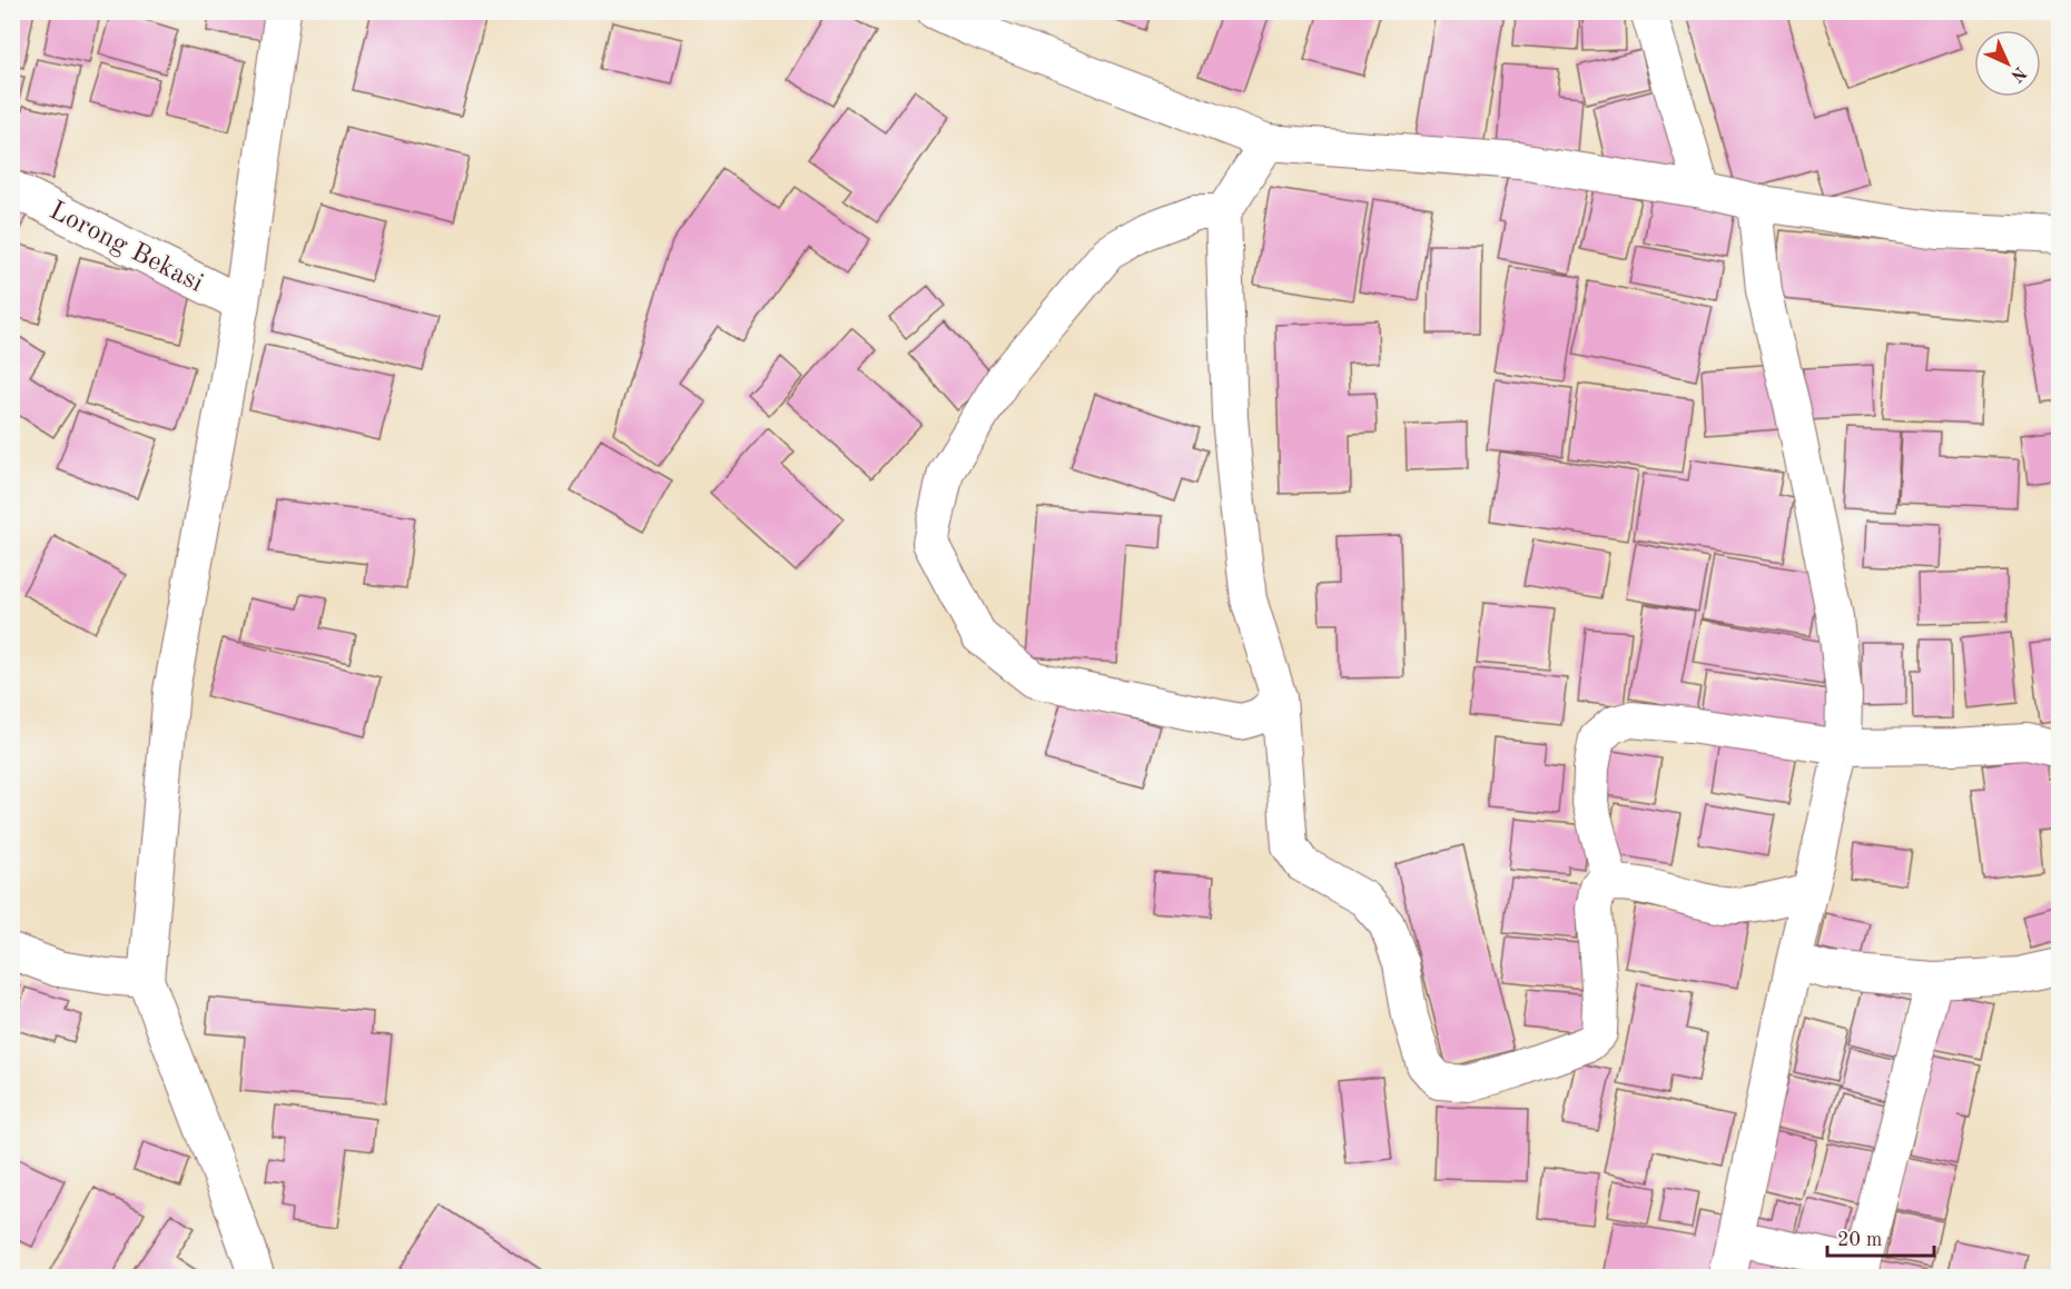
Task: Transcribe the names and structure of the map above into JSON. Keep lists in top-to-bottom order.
{
  "streets": {
    "street": ["Lorong Bekasi"]
  },
  "scale_bar": "20 m",
  "north": "bottom right"
}
